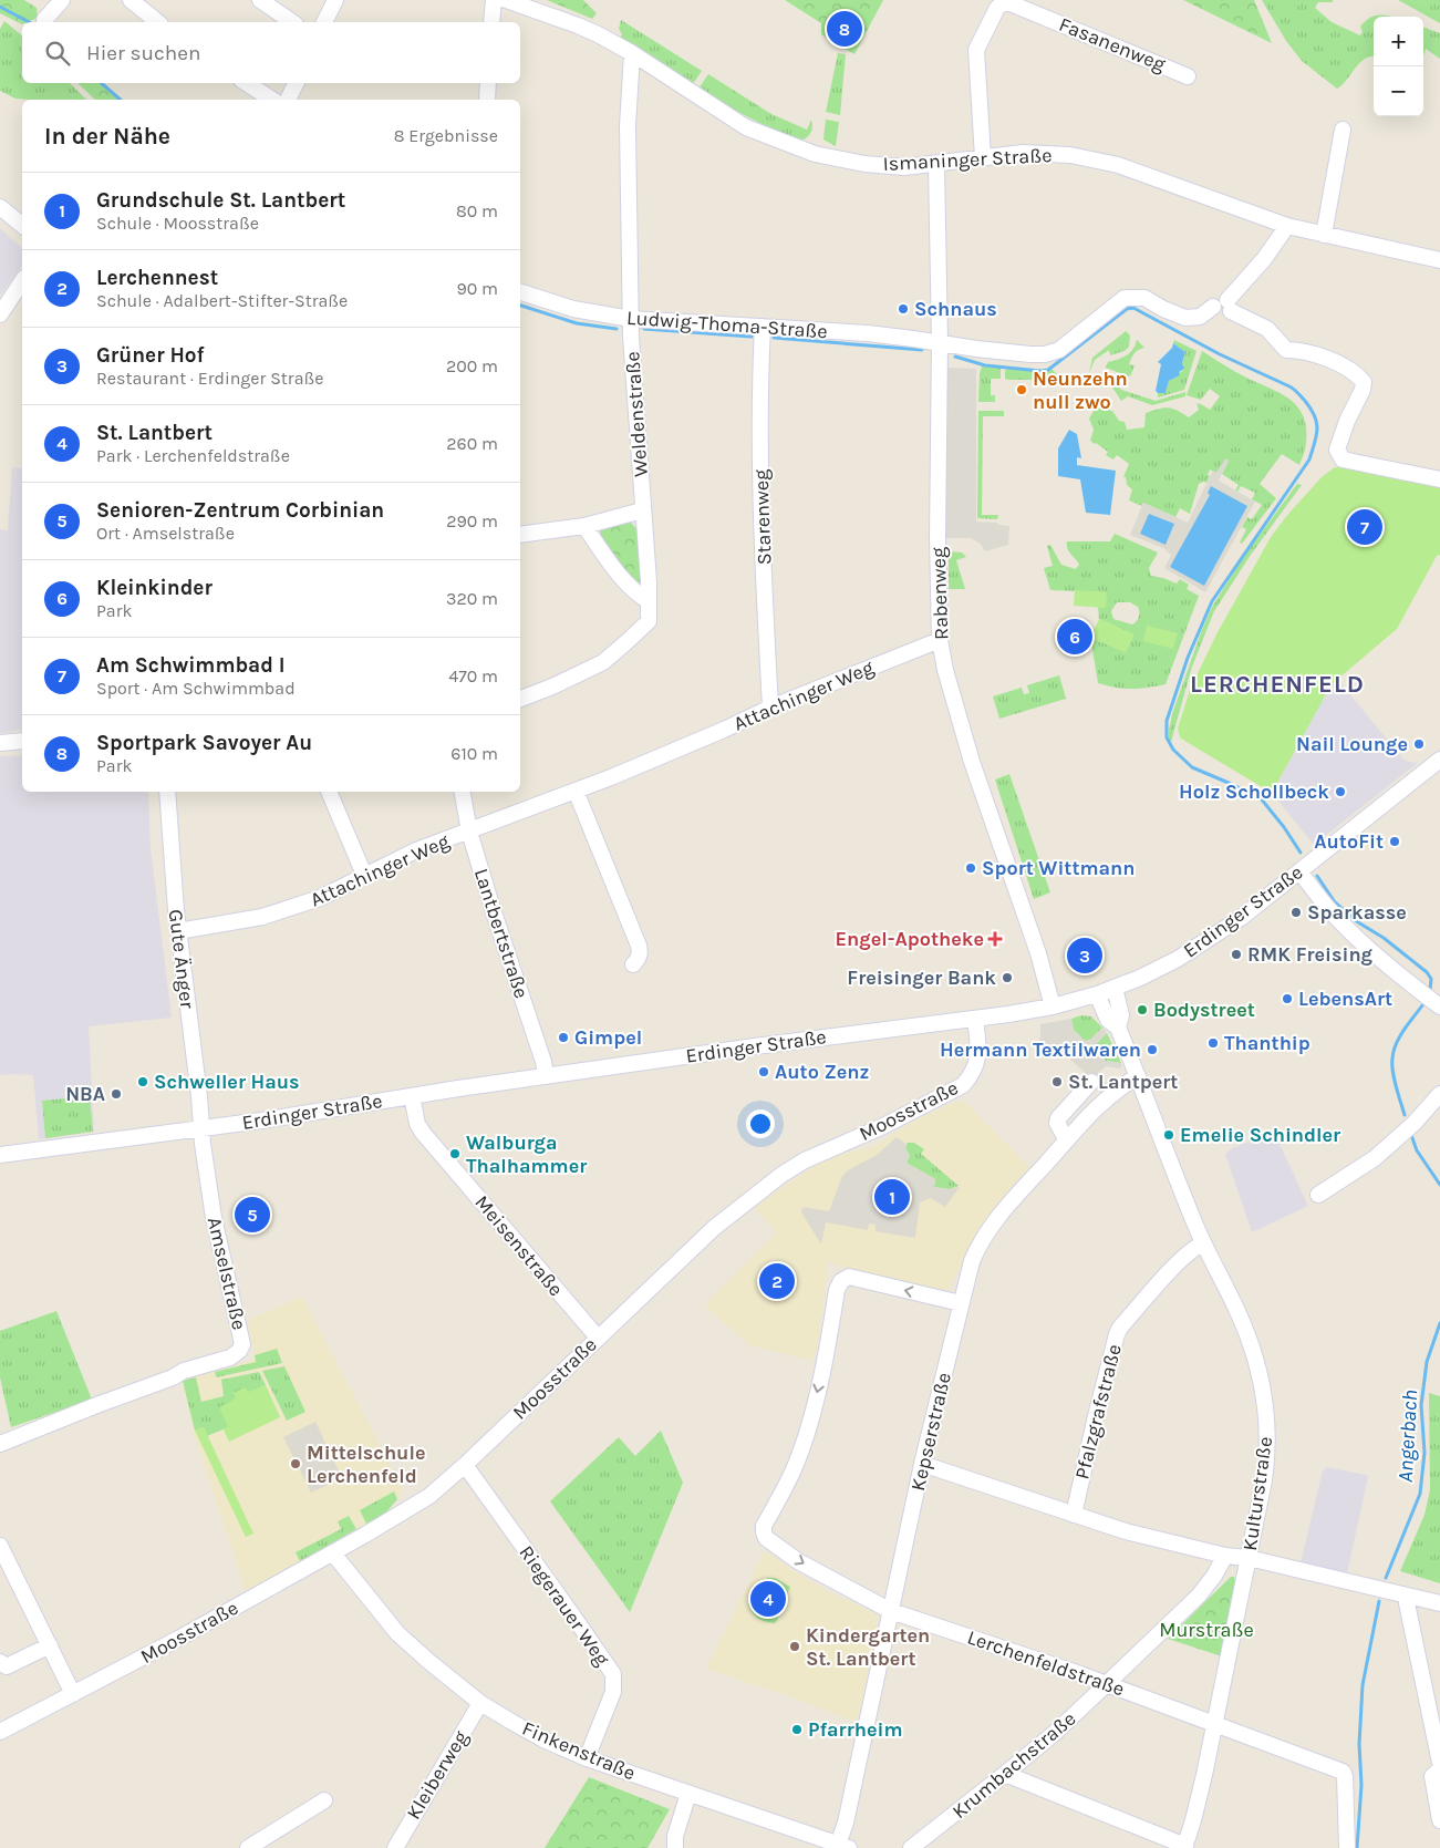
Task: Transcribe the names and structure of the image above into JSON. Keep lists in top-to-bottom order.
{
  "streets": {
    "street": [
      "Fasanenweg",
      "Ismaninger Straße",
      "Ludwig-Thoma-Straße",
      "Weldenstraße",
      "Starenweg",
      "Rabenweg",
      "Attachinger Weg",
      "Erdinger Straße",
      "Lantbertstraße",
      "Gute Änger",
      "Moosstraße",
      "Meisenstraße",
      "Amselstraße",
      "Pfalzgrafstraße",
      "Kepserstraße",
      "Kulturstraße",
      "Riegerauer Weg",
      "Lerchenfeldstraße",
      "Finkenstraße",
      "Krumbachstraße",
      "Kleiberweg"
    ]
  },
  "crossings": [
    ["Fasanenweg", "Ismaninger Straße"],
    ["Ismaninger Straße", "Weldenstraße"],
    ["Ismaninger Straße", "Rabenweg"],
    ["Ludwig-Thoma-Straße", "Weldenstraße"],
    ["Ludwig-Thoma-Straße", "Starenweg"],
    ["Ludwig-Thoma-Straße", "Rabenweg"],
    ["Starenweg", "Attachinger Weg"],
    ["Rabenweg", "Attachinger Weg"],
    ["Rabenweg", "Erdinger Straße"],
    ["Attachinger Weg", "Lantbertstraße"],
    ["Attachinger Weg", "Gute Änger"],
    ["Erdinger Straße", "Lantbertstraße"],
    ["Erdinger Straße", "Gute Änger"],
    ["Erdinger Straße", "Moosstraße"],
    ["Erdinger Straße", "Meisenstraße"],
    ["Erdinger Straße", "Amselstraße"],
    ["Erdinger Straße", "Kulturstraße"],
    ["Gute Änger", "Amselstraße"],
    ["Moosstraße", "Meisenstraße"],
    ["Moosstraße", "Riegerauer Weg"],
    ["Moosstraße", "Finkenstraße"],
    ["Pfalzgrafstraße", "Kulturstraße"],
    ["Kepserstraße", "Kulturstraße"],
    ["Kepserstraße", "Lerchenfeldstraße"],
    ["Kepserstraße", "Finkenstraße"],
    ["Kulturstraße", "Lerchenfeldstraße"],
    ["Riegerauer Weg", "Finkenstraße"],
    ["Lerchenfeldstraße", "Krumbachstraße"],
    ["Finkenstraße", "Kleiberweg"]
  ],
  "districts": ["LERCHENFELD"],
  "water": ["Angerbach"],
  "parks": ["Murstraße"],
  "places": {
    "other": [
      "Schnaus",
      "Neunzehn null zwo",
      "Nail Lounge",
      "Holz Schollbeck",
      "AutoFit",
      "Sport Wittmann",
      "Sparkasse",
      "RMK Freising",
      "Freisinger Bank",
      "LebensArt",
      "Bodystreet",
      "Gimpel",
      "Thanthip",
      "Hermann Textilwaren",
      "Auto Zenz",
      "Schweller Haus",
      "St. Lantpert",
      "NBA",
      "Emelie Schindler",
      "Walburga Thalhammer",
      "Mittelschule Lerchenfeld",
      "Kindergarten St. Lantbert",
      "Pfarrheim"
    ],
    "health": ["Engel-Apotheke"]
  },
  "page": {
    "pins": [
      "8",
      "7",
      "6",
      "3",
      "1",
      "5",
      "2",
      "4"
    ],
    "map_buttons": ["+", "−"],
    "search": "Hier suchen",
    "heading": ["In der Nähe", "8 Ergebnisse"],
    "list": [
      {
        "mark": "1",
        "name": "Grundschule St. Lantbert",
        "note": "Schule · Moosstraße",
        "value": "80 m"
      },
      {
        "mark": "2",
        "name": "Lerchennest",
        "note": "Schule · Adalbert-Stifter-Straße",
        "value": "90 m"
      },
      {
        "mark": "3",
        "name": "Grüner Hof",
        "note": "Restaurant · Erdinger Straße",
        "value": "200 m"
      },
      {
        "mark": "4",
        "name": "St. Lantbert",
        "note": "Park · Lerchenfeldstraße",
        "value": "260 m"
      },
      {
        "mark": "5",
        "name": "Senioren-Zentrum Corbinian",
        "note": "Ort · Amselstraße",
        "value": "290 m"
      },
      {
        "mark": "6",
        "name": "Kleinkinder",
        "note": "Park",
        "value": "320 m"
      },
      {
        "mark": "7",
        "name": "Am Schwimmbad I",
        "note": "Sport · Am Schwimmbad",
        "value": "470 m"
      },
      {
        "mark": "8",
        "name": "Sportpark Savoyer Au",
        "note": "Park",
        "value": "610 m"
      }
    ]
  }
}
